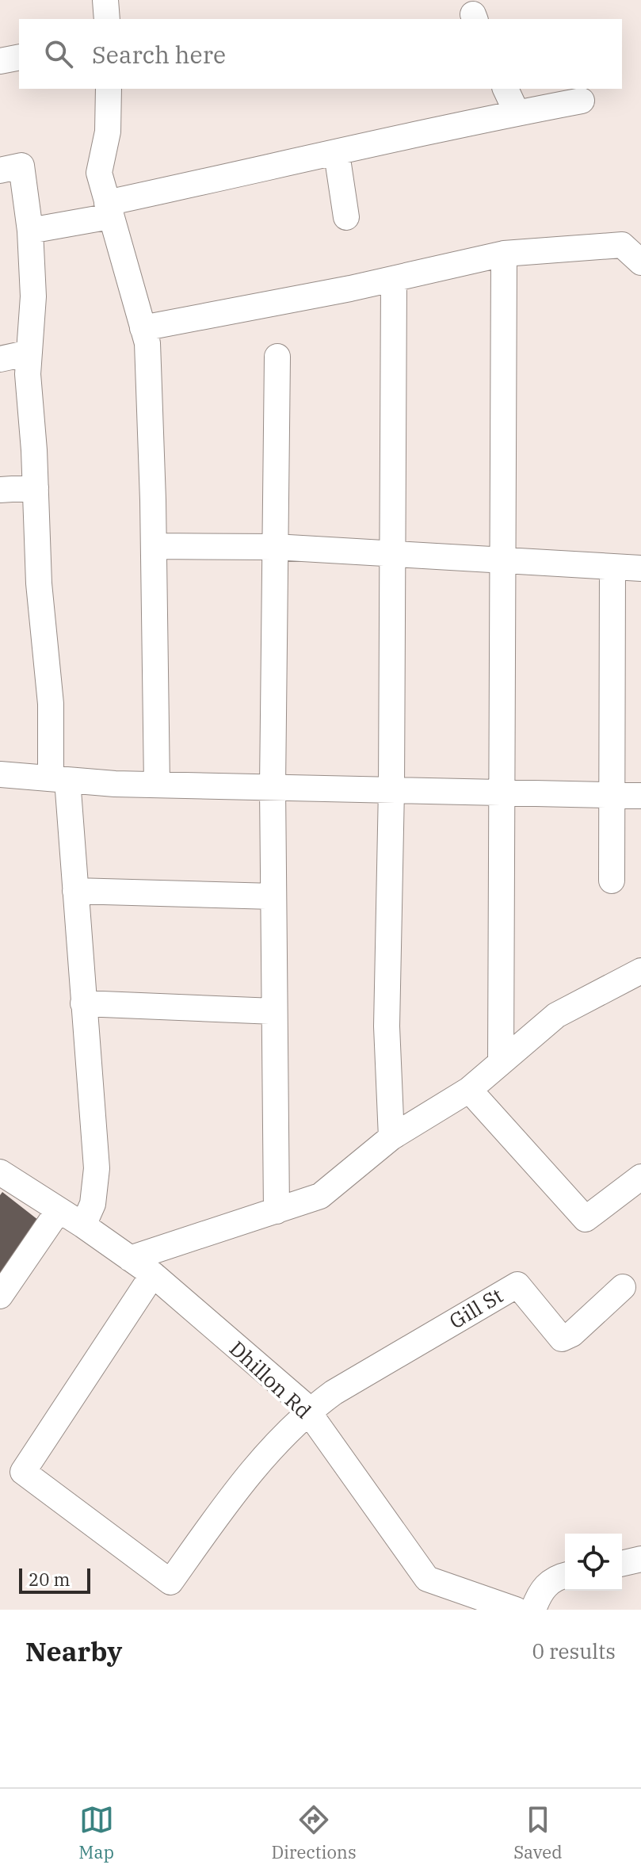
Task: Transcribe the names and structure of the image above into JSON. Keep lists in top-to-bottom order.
{
  "streets": {
    "street": ["Gill St", "Dhillon Rd"]
  },
  "crossings": [
    ["Gill St", "Dhillon Rd"]
  ],
  "scale_bar": "20 m",
  "page": {
    "search": "Search here",
    "scale": "20 m",
    "heading": ["Nearby", "0 results"],
    "nav": ["Map", "Directions", "Saved"]
  }
}
